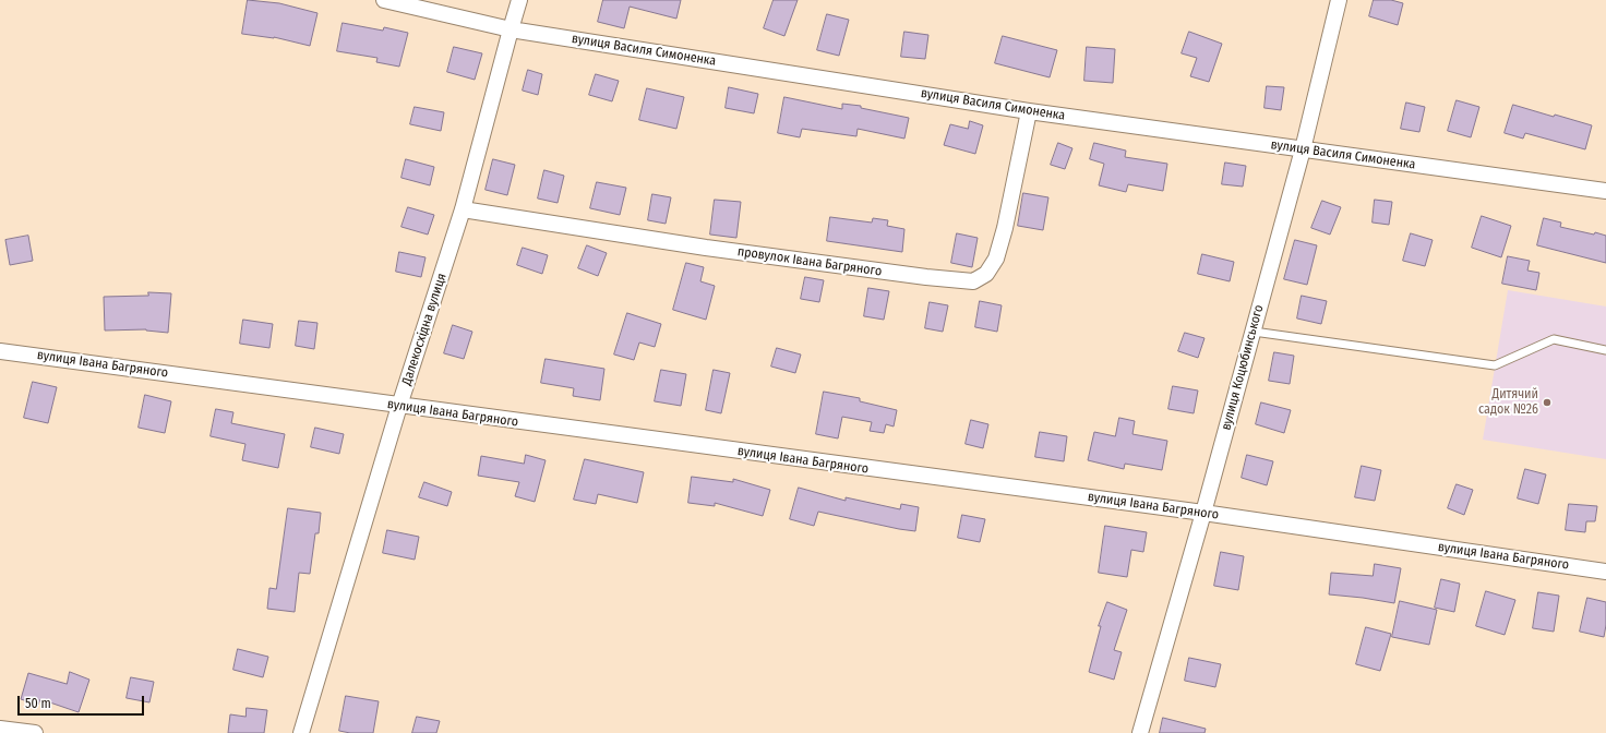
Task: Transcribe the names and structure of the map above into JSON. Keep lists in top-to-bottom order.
{
  "streets": {
    "street": [
      "вулиця Василя Симоненка",
      "провулок Івана Багряного",
      "Далекосхідна вулиця",
      "вулиця Івана Багряного",
      "вулиця Коцюбинського"
    ]
  },
  "crossings": [
    ["вулиця Василя Симоненка", "провулок Івана Багряного"],
    ["вулиця Василя Симоненка", "Далекосхідна вулиця"],
    ["вулиця Василя Симоненка", "вулиця Коцюбинського"],
    ["провулок Івана Багряного", "Далекосхідна вулиця"],
    ["Далекосхідна вулиця", "вулиця Івана Багряного"],
    ["вулиця Івана Багряного", "вулиця Коцюбинського"]
  ],
  "places": ["Дитячий садок №26"],
  "scale_bar": "50 m"
}
